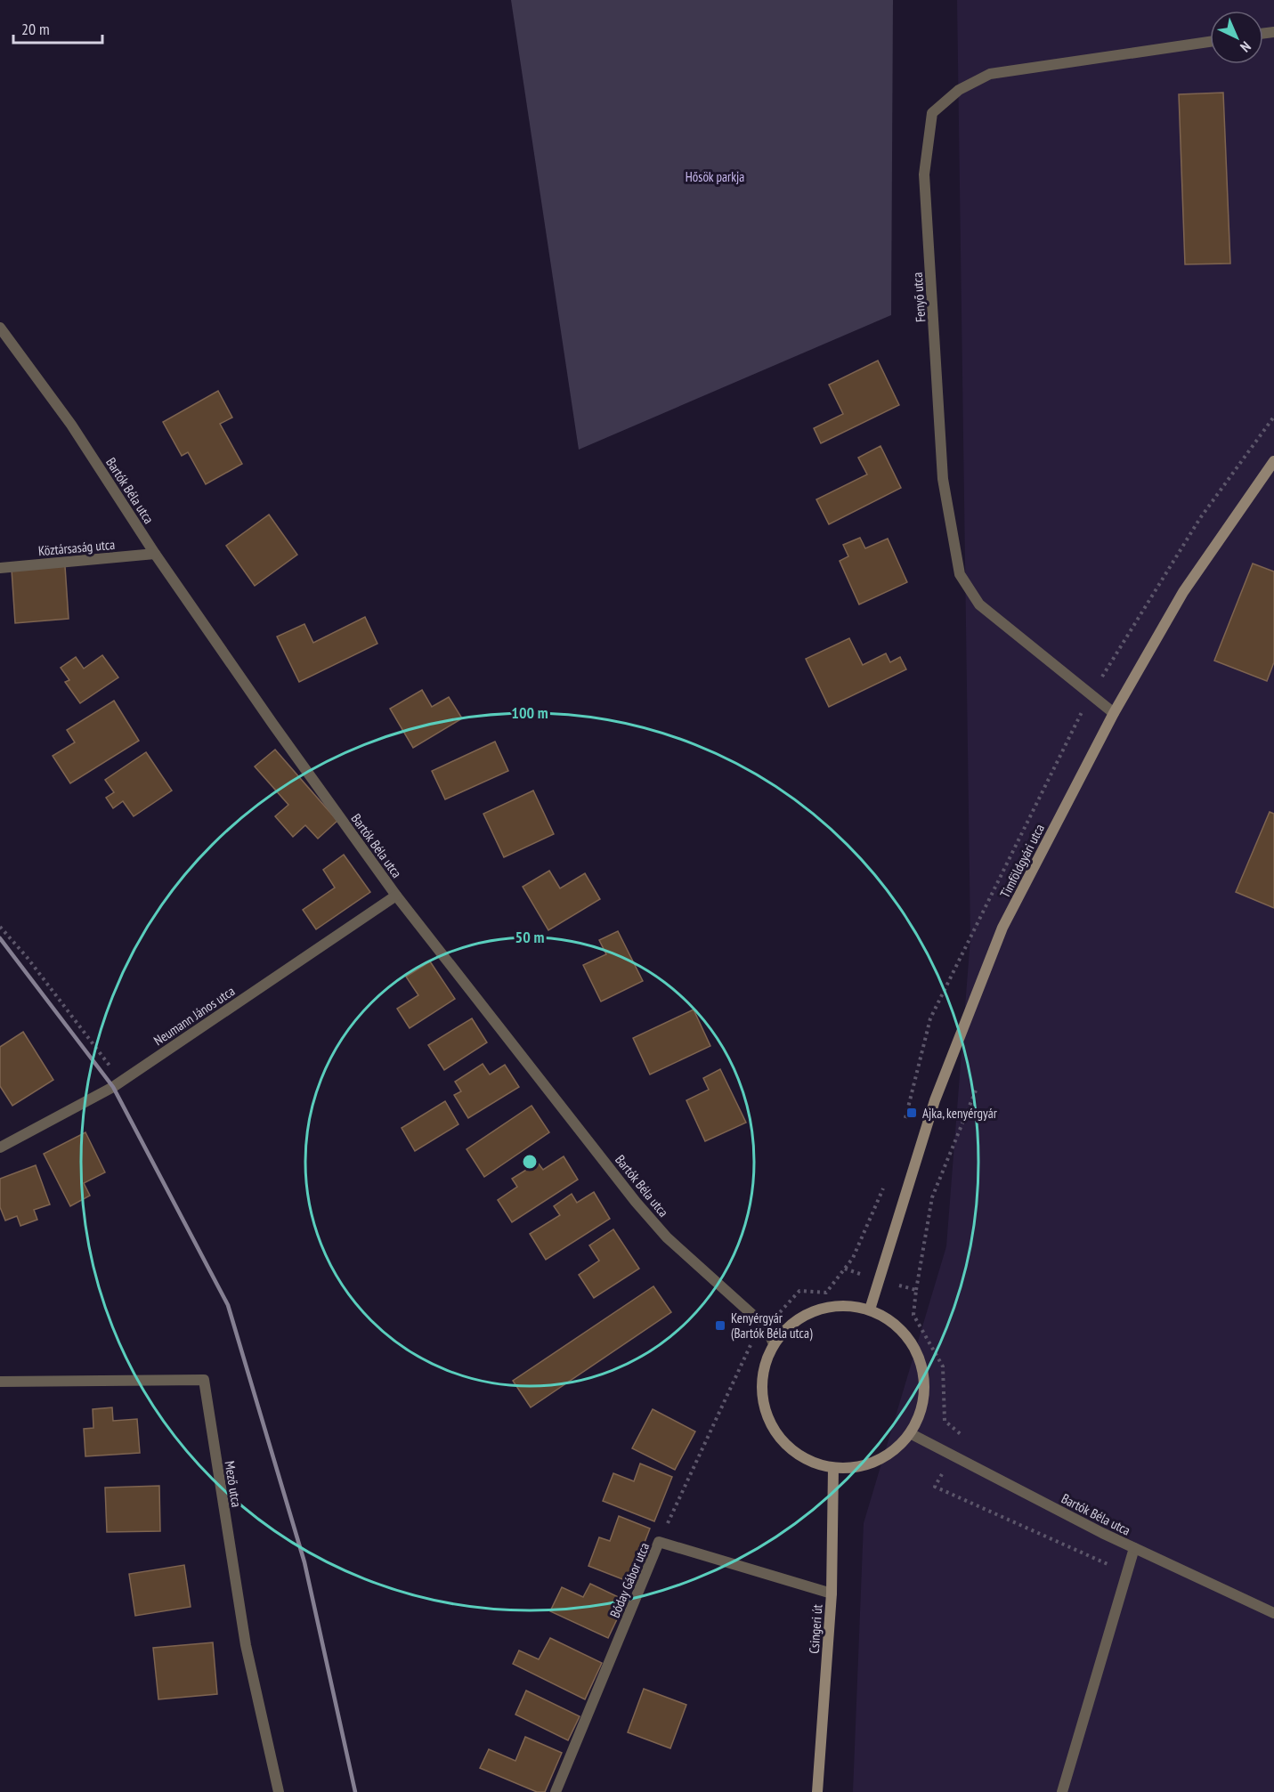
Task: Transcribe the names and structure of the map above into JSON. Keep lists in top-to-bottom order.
{
  "streets": {
    "main road": ["Timföldgyári utca", "Csingeri út"],
    "street": [
      "Fenyő utca",
      "Bartók Béla utca",
      "Köztársaság utca",
      "Neumann János utca",
      "Mező utca",
      "Bóday Gábor utca"
    ]
  },
  "crossings": [
    ["Fenyő utca", "Timföldgyári utca"],
    ["Bartók Béla utca", "Köztársaság utca"],
    ["Bartók Béla utca", "Timföldgyári utca"],
    ["Bartók Béla utca", "Neumann János utca"],
    ["Bartók Béla utca", "Csingeri út"],
    ["Timföldgyári utca", "Csingeri út"],
    ["Bóday Gábor utca", "Csingeri út"]
  ],
  "parks": ["Hősök parkja"],
  "places": {
    "transit": ["Ajka, kenyérgyár", "Kenyérgyár (Bartók Béla utca)"]
  },
  "scale_bar": "20 m",
  "north": "bottom right",
  "rings": ["100 m", "50 m"]
}
